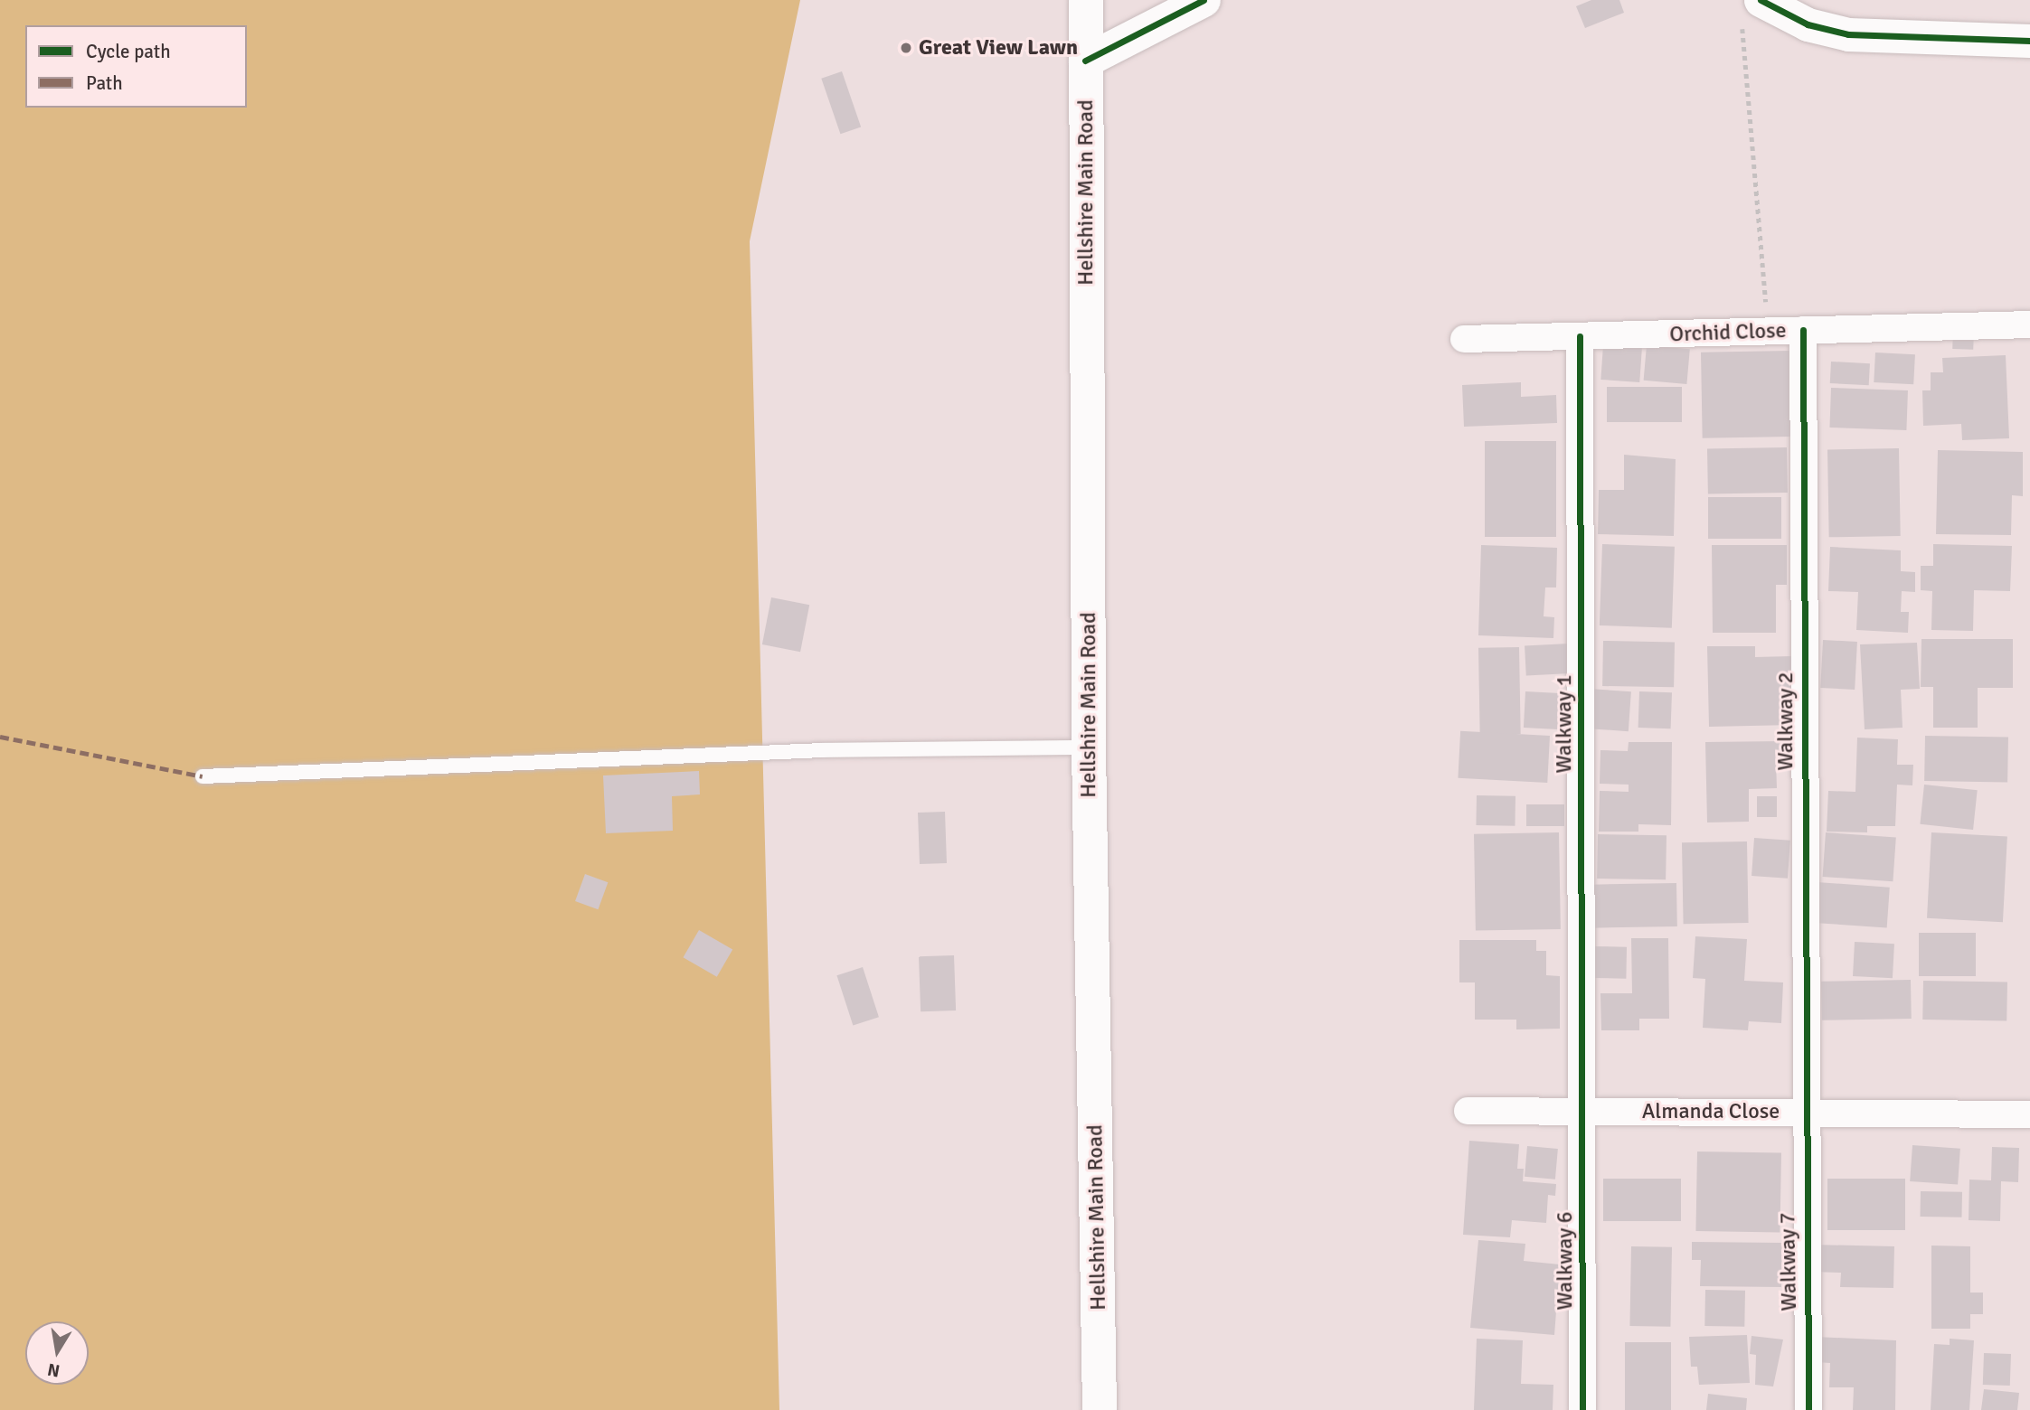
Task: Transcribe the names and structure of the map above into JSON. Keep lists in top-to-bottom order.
{
  "streets": {
    "main road": ["Hellshire Main Road"],
    "street": [
      "Orchid Close",
      "Walkway 2",
      "Walkway 1",
      "Almanda Close",
      "Walkway 6",
      "Walkway 7"
    ]
  },
  "crossings": [
    ["Orchid Close", "Walkway 2"],
    ["Orchid Close", "Walkway 1"],
    ["Walkway 2", "Almanda Close"],
    ["Walkway 2", "Walkway 7"],
    ["Walkway 1", "Almanda Close"],
    ["Walkway 1", "Walkway 6"],
    ["Almanda Close", "Walkway 6"],
    ["Almanda Close", "Walkway 7"]
  ],
  "places": ["Great View Lawn"],
  "legend": ["Cycle path", "Path"],
  "north": "bottom"
}
